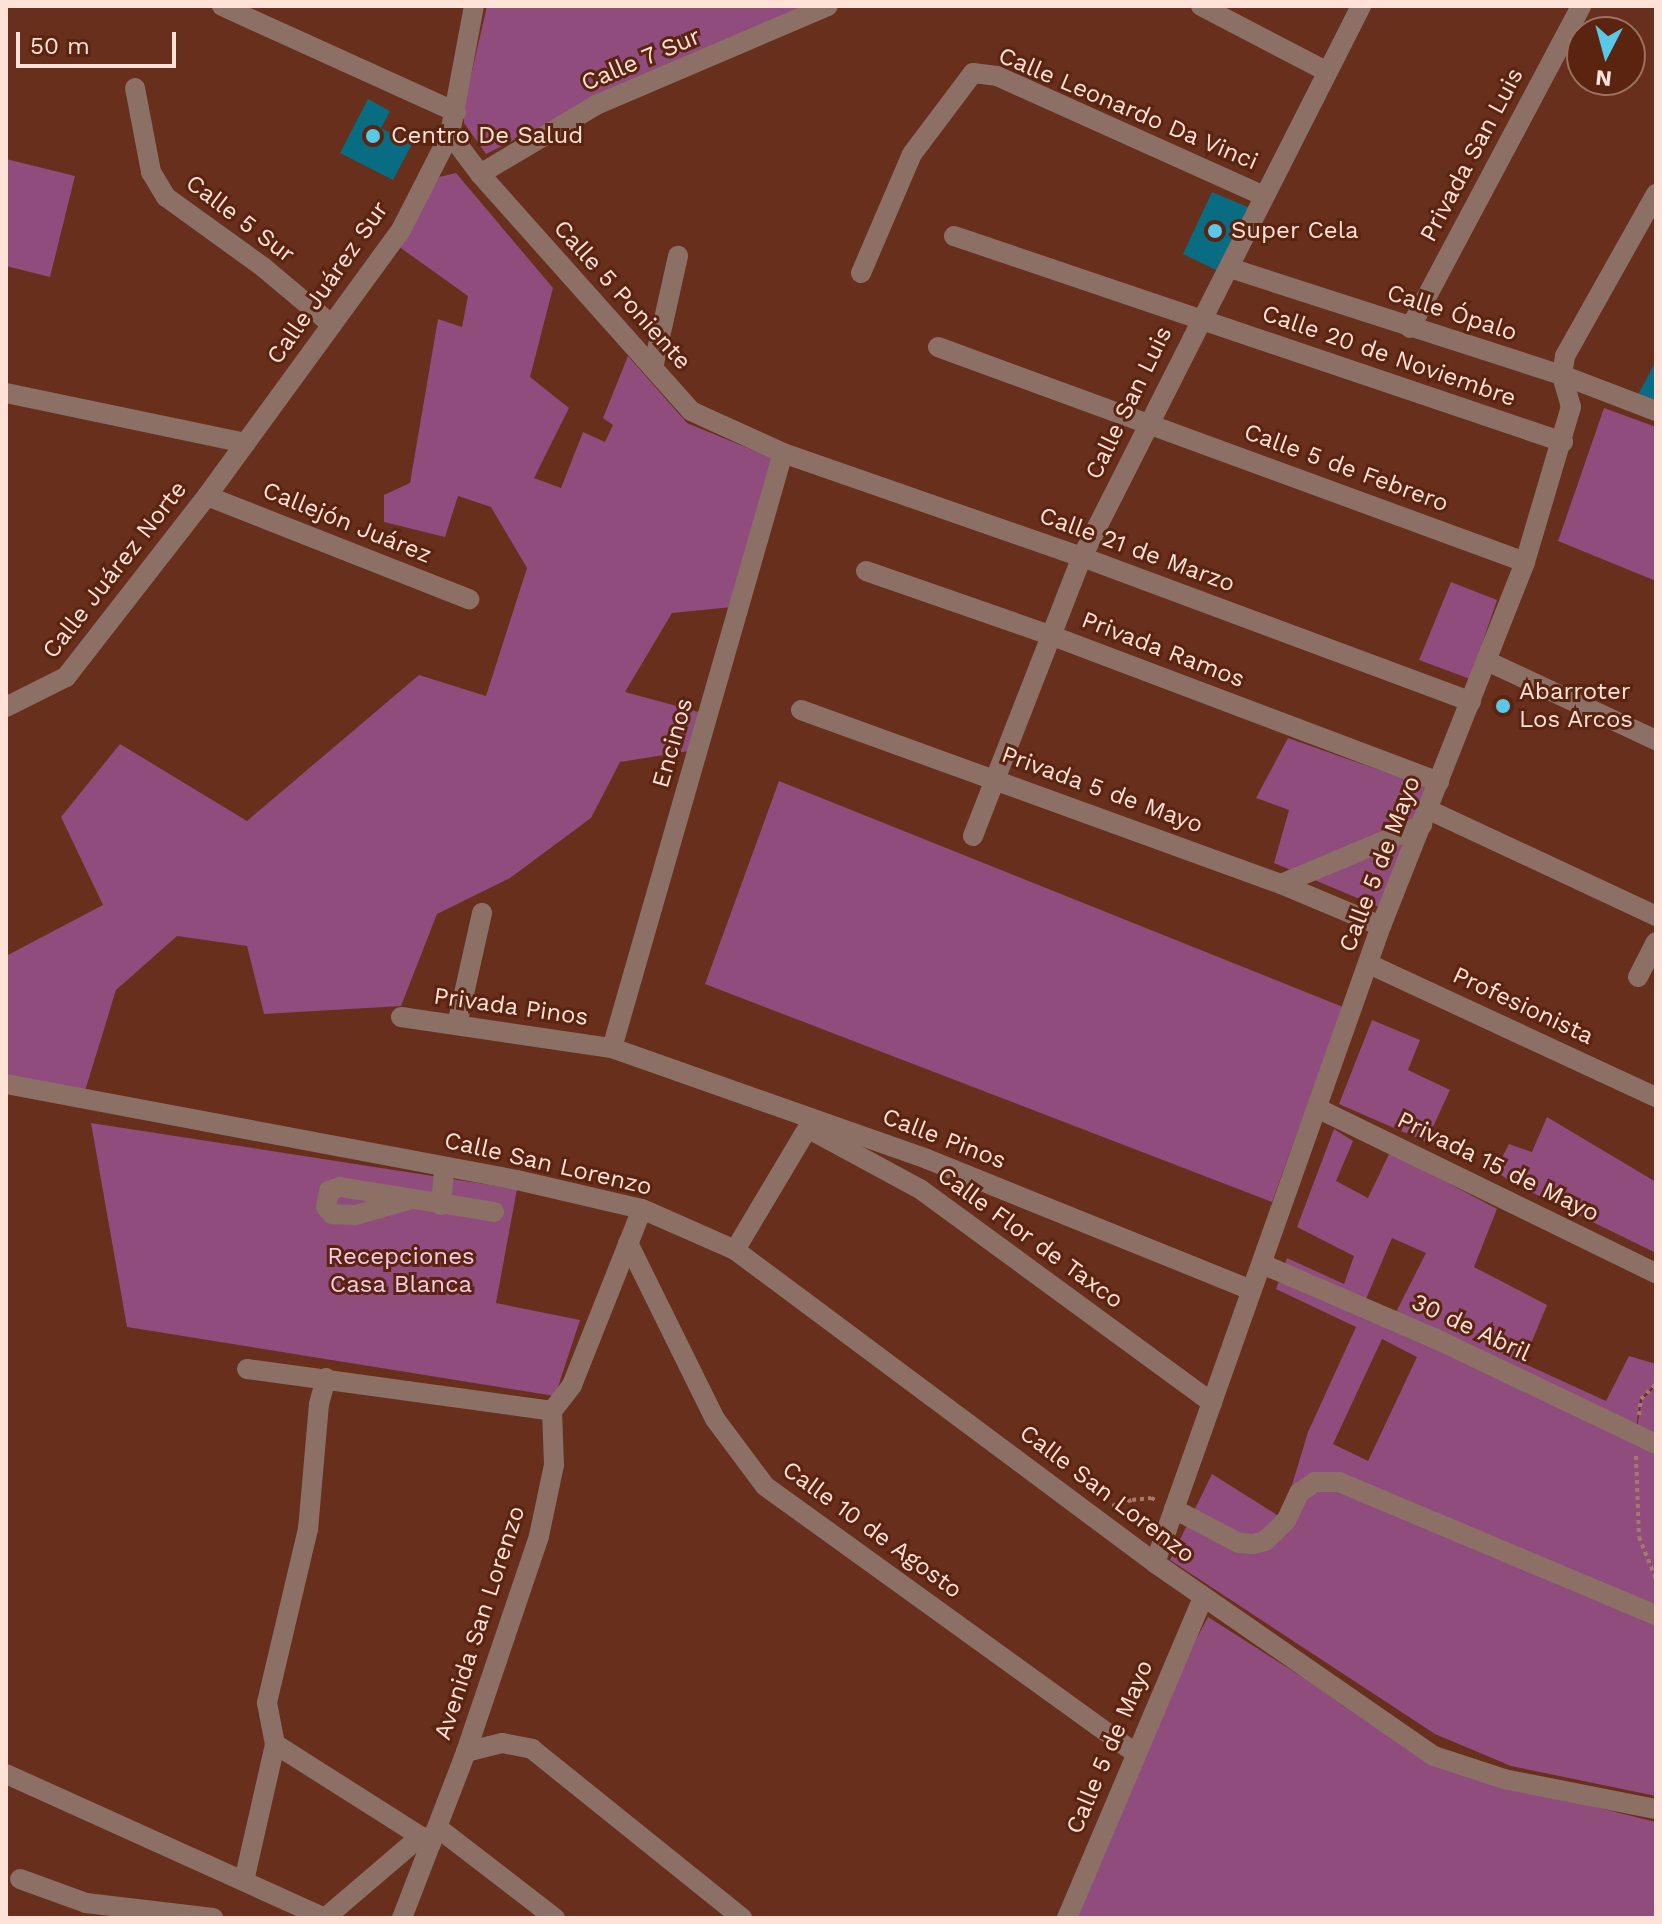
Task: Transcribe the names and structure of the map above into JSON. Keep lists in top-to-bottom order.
{
  "streets": {
    "street": [
      "Calle 7 Sur",
      "Calle Leonardo Da Vinci",
      "Privada San Luis",
      "Calle 5 Sur",
      "Calle Juárez Sur",
      "Calle 5 Poniente",
      "Calle Ópalo",
      "Calle 20 de Noviembre",
      "Calle San Luis",
      "Calle 5 de Febrero",
      "Callejón Juárez",
      "Calle 21 de Marzo",
      "Calle Juárez Norte",
      "Privada Ramos",
      "Encinos",
      "Privada 5 de Mayo",
      "Calle 5 de Mayo",
      "Profesionista",
      "Privada Pinos",
      "Calle Pinos",
      "Calle San Lorenzo",
      "Privada 15 de Mayo",
      "Calle Flor de Taxco",
      "30 de Abril",
      "Calle 10 de Agosto",
      "Avenida San Lorenzo"
    ]
  },
  "crossings": [
    ["Calle 7 Sur", "Calle 5 Poniente"],
    ["Calle Leonardo Da Vinci", "Calle San Luis"],
    ["Privada San Luis", "Calle Ópalo"],
    ["Calle 5 Sur", "Calle Juárez Sur"],
    ["Calle Juárez Sur", "Calle 5 Poniente"],
    ["Calle Juárez Sur", "Calle Juárez Norte"],
    ["Calle 5 Poniente", "Calle 21 de Marzo"],
    ["Calle 5 Poniente", "Encinos"],
    ["Calle Ópalo", "Calle San Luis"],
    ["Calle Ópalo", "Calle 5 de Mayo"],
    ["Calle 20 de Noviembre", "Calle San Luis"],
    ["Calle 20 de Noviembre", "Calle 5 de Mayo"],
    ["Calle San Luis", "Calle 5 de Febrero"],
    ["Calle San Luis", "Calle 21 de Marzo"],
    ["Calle San Luis", "Privada Ramos"],
    ["Calle San Luis", "Privada 5 de Mayo"],
    ["Calle 5 de Febrero", "Calle 5 de Mayo"],
    ["Callejón Juárez", "Calle Juárez Norte"],
    ["Calle 21 de Marzo", "Encinos"],
    ["Calle 21 de Marzo", "Calle 5 de Mayo"],
    ["Privada Ramos", "Calle 5 de Mayo"],
    ["Encinos", "Privada Pinos"],
    ["Encinos", "Calle Pinos"],
    ["Privada 5 de Mayo", "Calle 5 de Mayo"],
    ["Calle 5 de Mayo", "Profesionista"],
    ["Calle 5 de Mayo", "Calle Pinos"],
    ["Calle 5 de Mayo", "Calle San Lorenzo"],
    ["Calle 5 de Mayo", "Privada 15 de Mayo"],
    ["Calle 5 de Mayo", "Calle Flor de Taxco"],
    ["Calle 5 de Mayo", "30 de Abril"],
    ["Calle 5 de Mayo", "Calle 10 de Agosto"],
    ["Privada Pinos", "Calle Pinos"],
    ["Calle Pinos", "Calle Flor de Taxco"]
  ],
  "parks": ["Recepciones Casa Blanca"],
  "places": ["Centro De Salud", "Super Cela", "Abarroter Los Arcos"],
  "scale_bar": "50 m",
  "north": "bottom"
}
